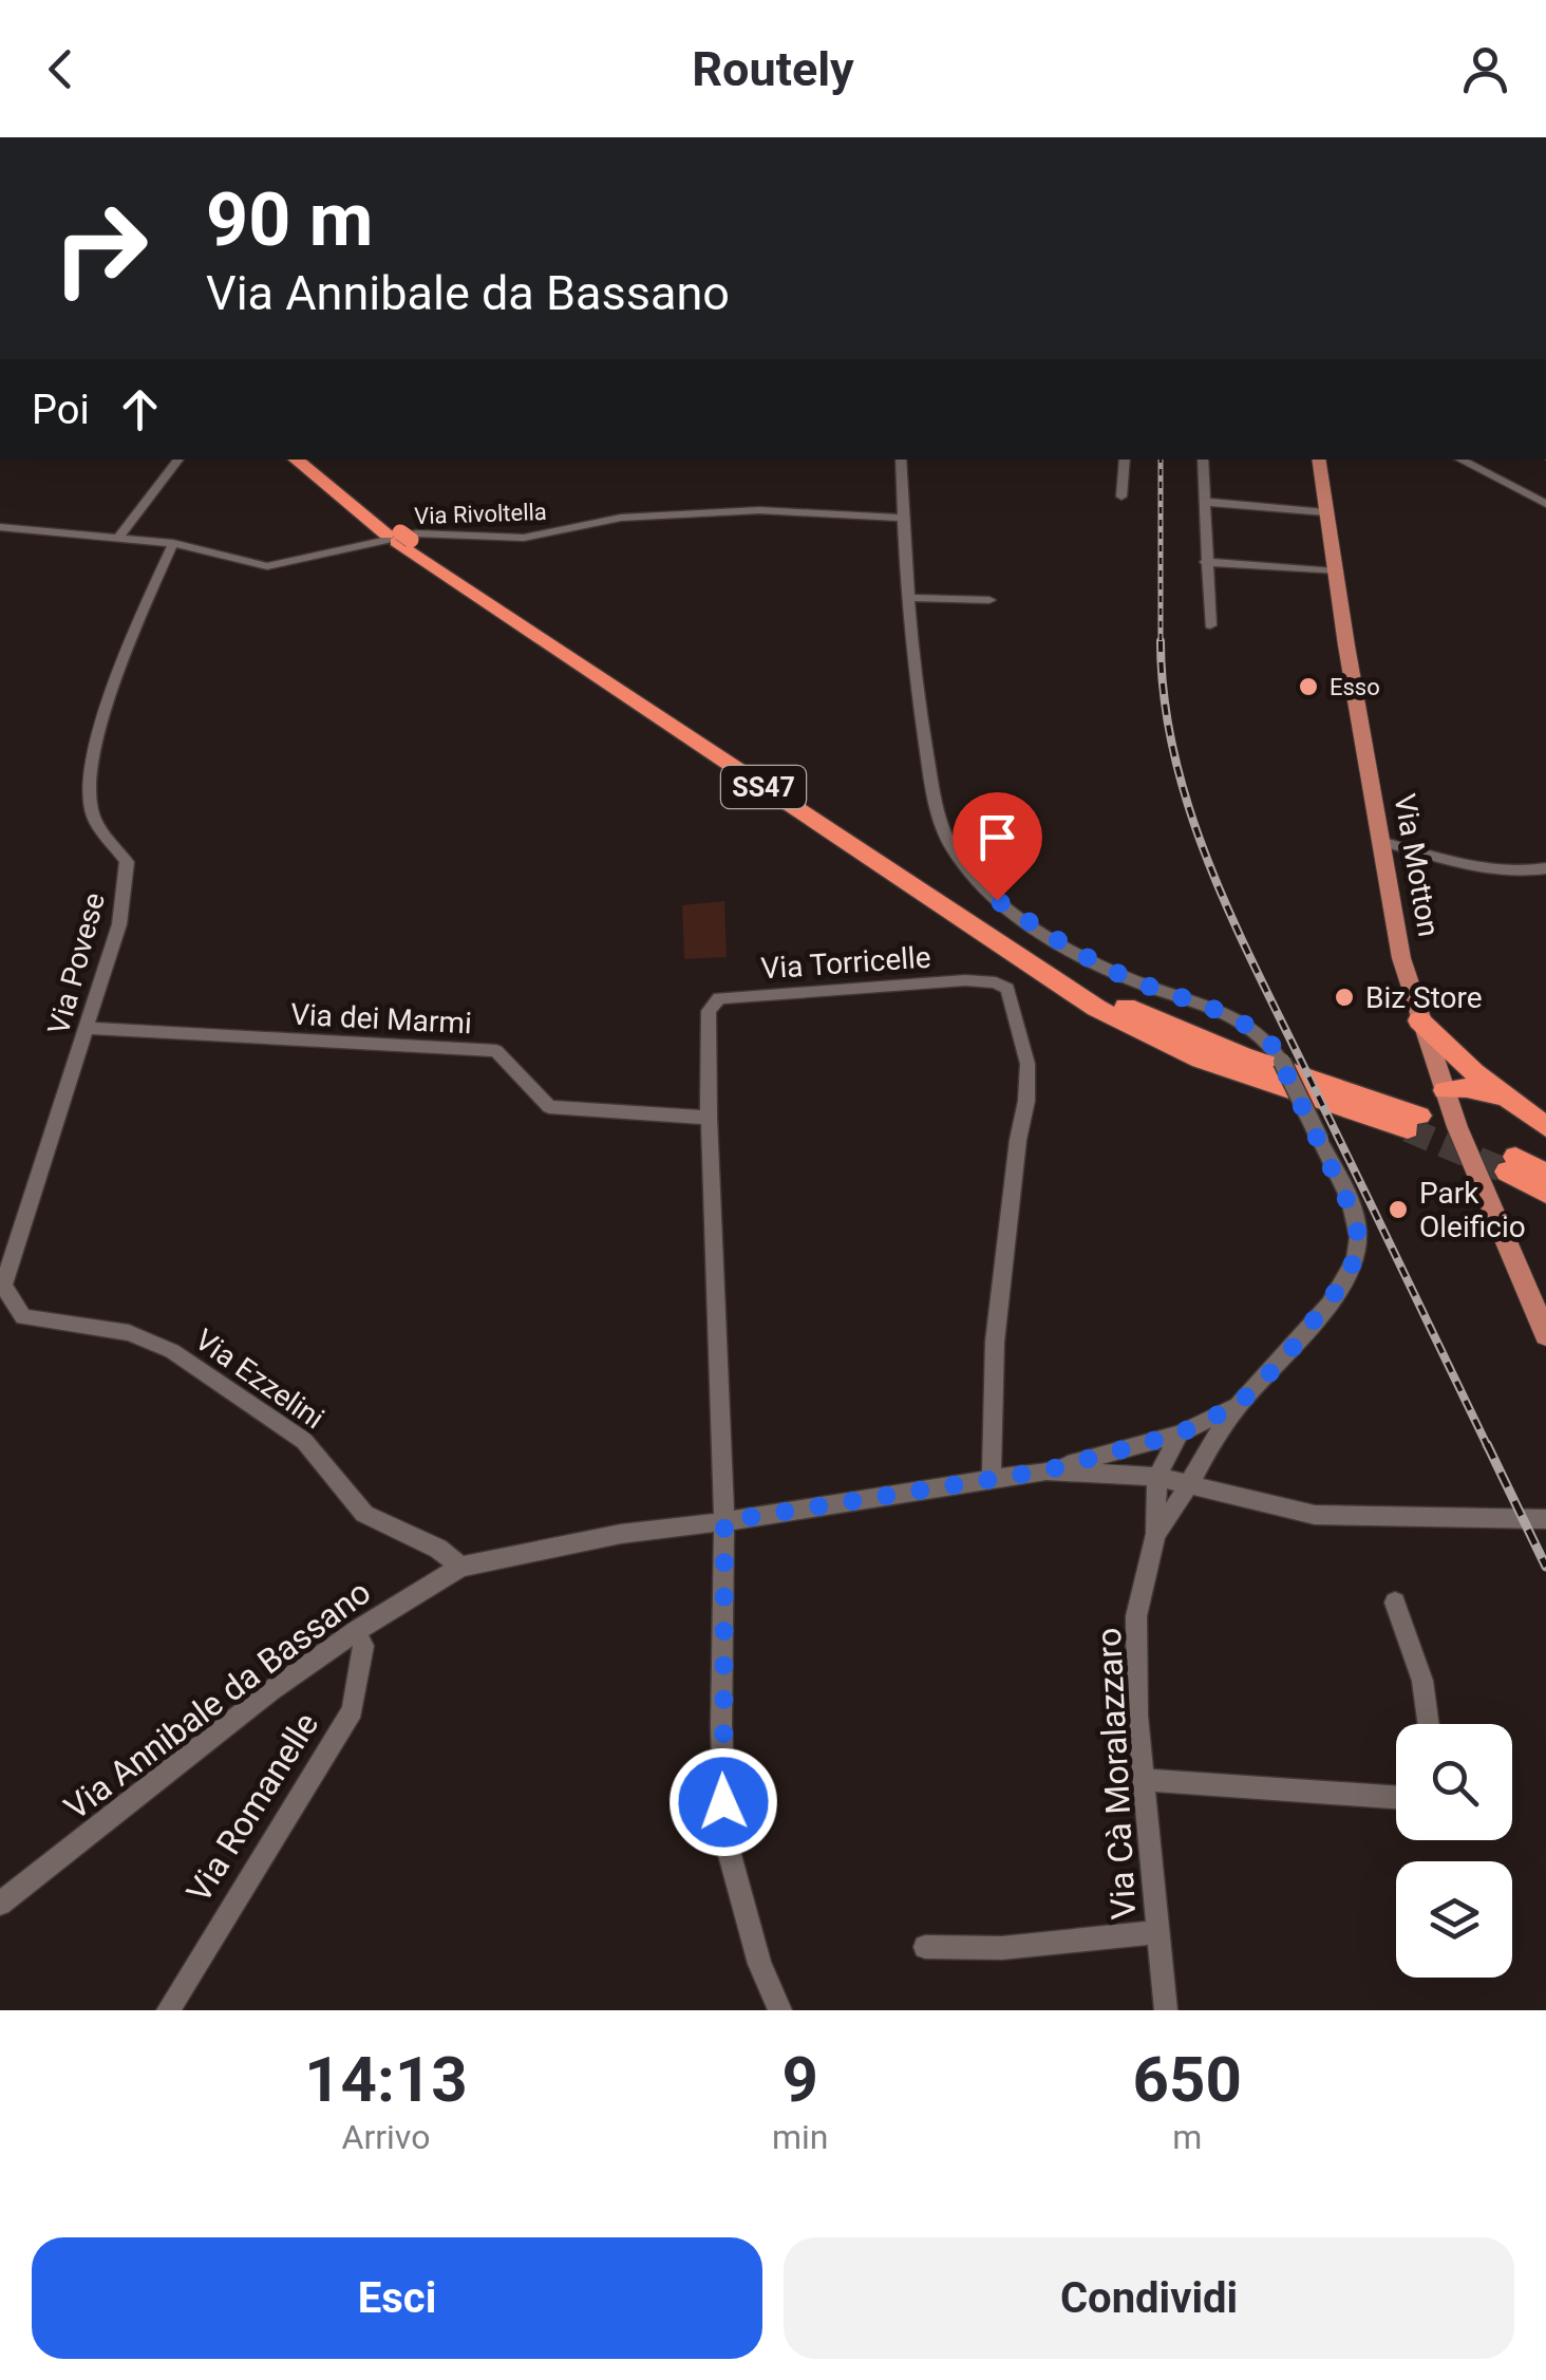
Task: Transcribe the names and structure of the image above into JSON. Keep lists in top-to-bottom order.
{
  "streets": {
    "highway": ["SS47"],
    "main road": ["Via Motton"],
    "street": [
      "Via Rivoltella",
      "Via Torricelle",
      "Via Povese",
      "Via dei Marmi",
      "Via Ezzelini",
      "Via Annibale da Bassano",
      "Via Cà Moralazzaro",
      "Via Romanelle"
    ]
  },
  "crossings": [
    ["Via Rivoltella", "Via Povese"],
    ["Via Torricelle", "Via dei Marmi"],
    ["Via Torricelle", "Via Annibale da Bassano"],
    ["Via Povese", "Via dei Marmi"],
    ["Via Povese", "Via Ezzelini"],
    ["Via Ezzelini", "Via Annibale da Bassano"],
    ["Via Annibale da Bassano", "Via Cà Moralazzaro"],
    ["Via Annibale da Bassano", "Via Romanelle"]
  ],
  "places": ["Esso", "Biz Store", "Park Oleificio"],
  "page": {
    "header": "Routely",
    "turn": ["90 m", "Via Annibale da Bassano"],
    "then": "Poi",
    "eta": [
      "14:13",
      "Arrivo",
      "9",
      "min",
      "650",
      "m"
    ],
    "buttons": ["Esci", "Condividi"]
  }
}
